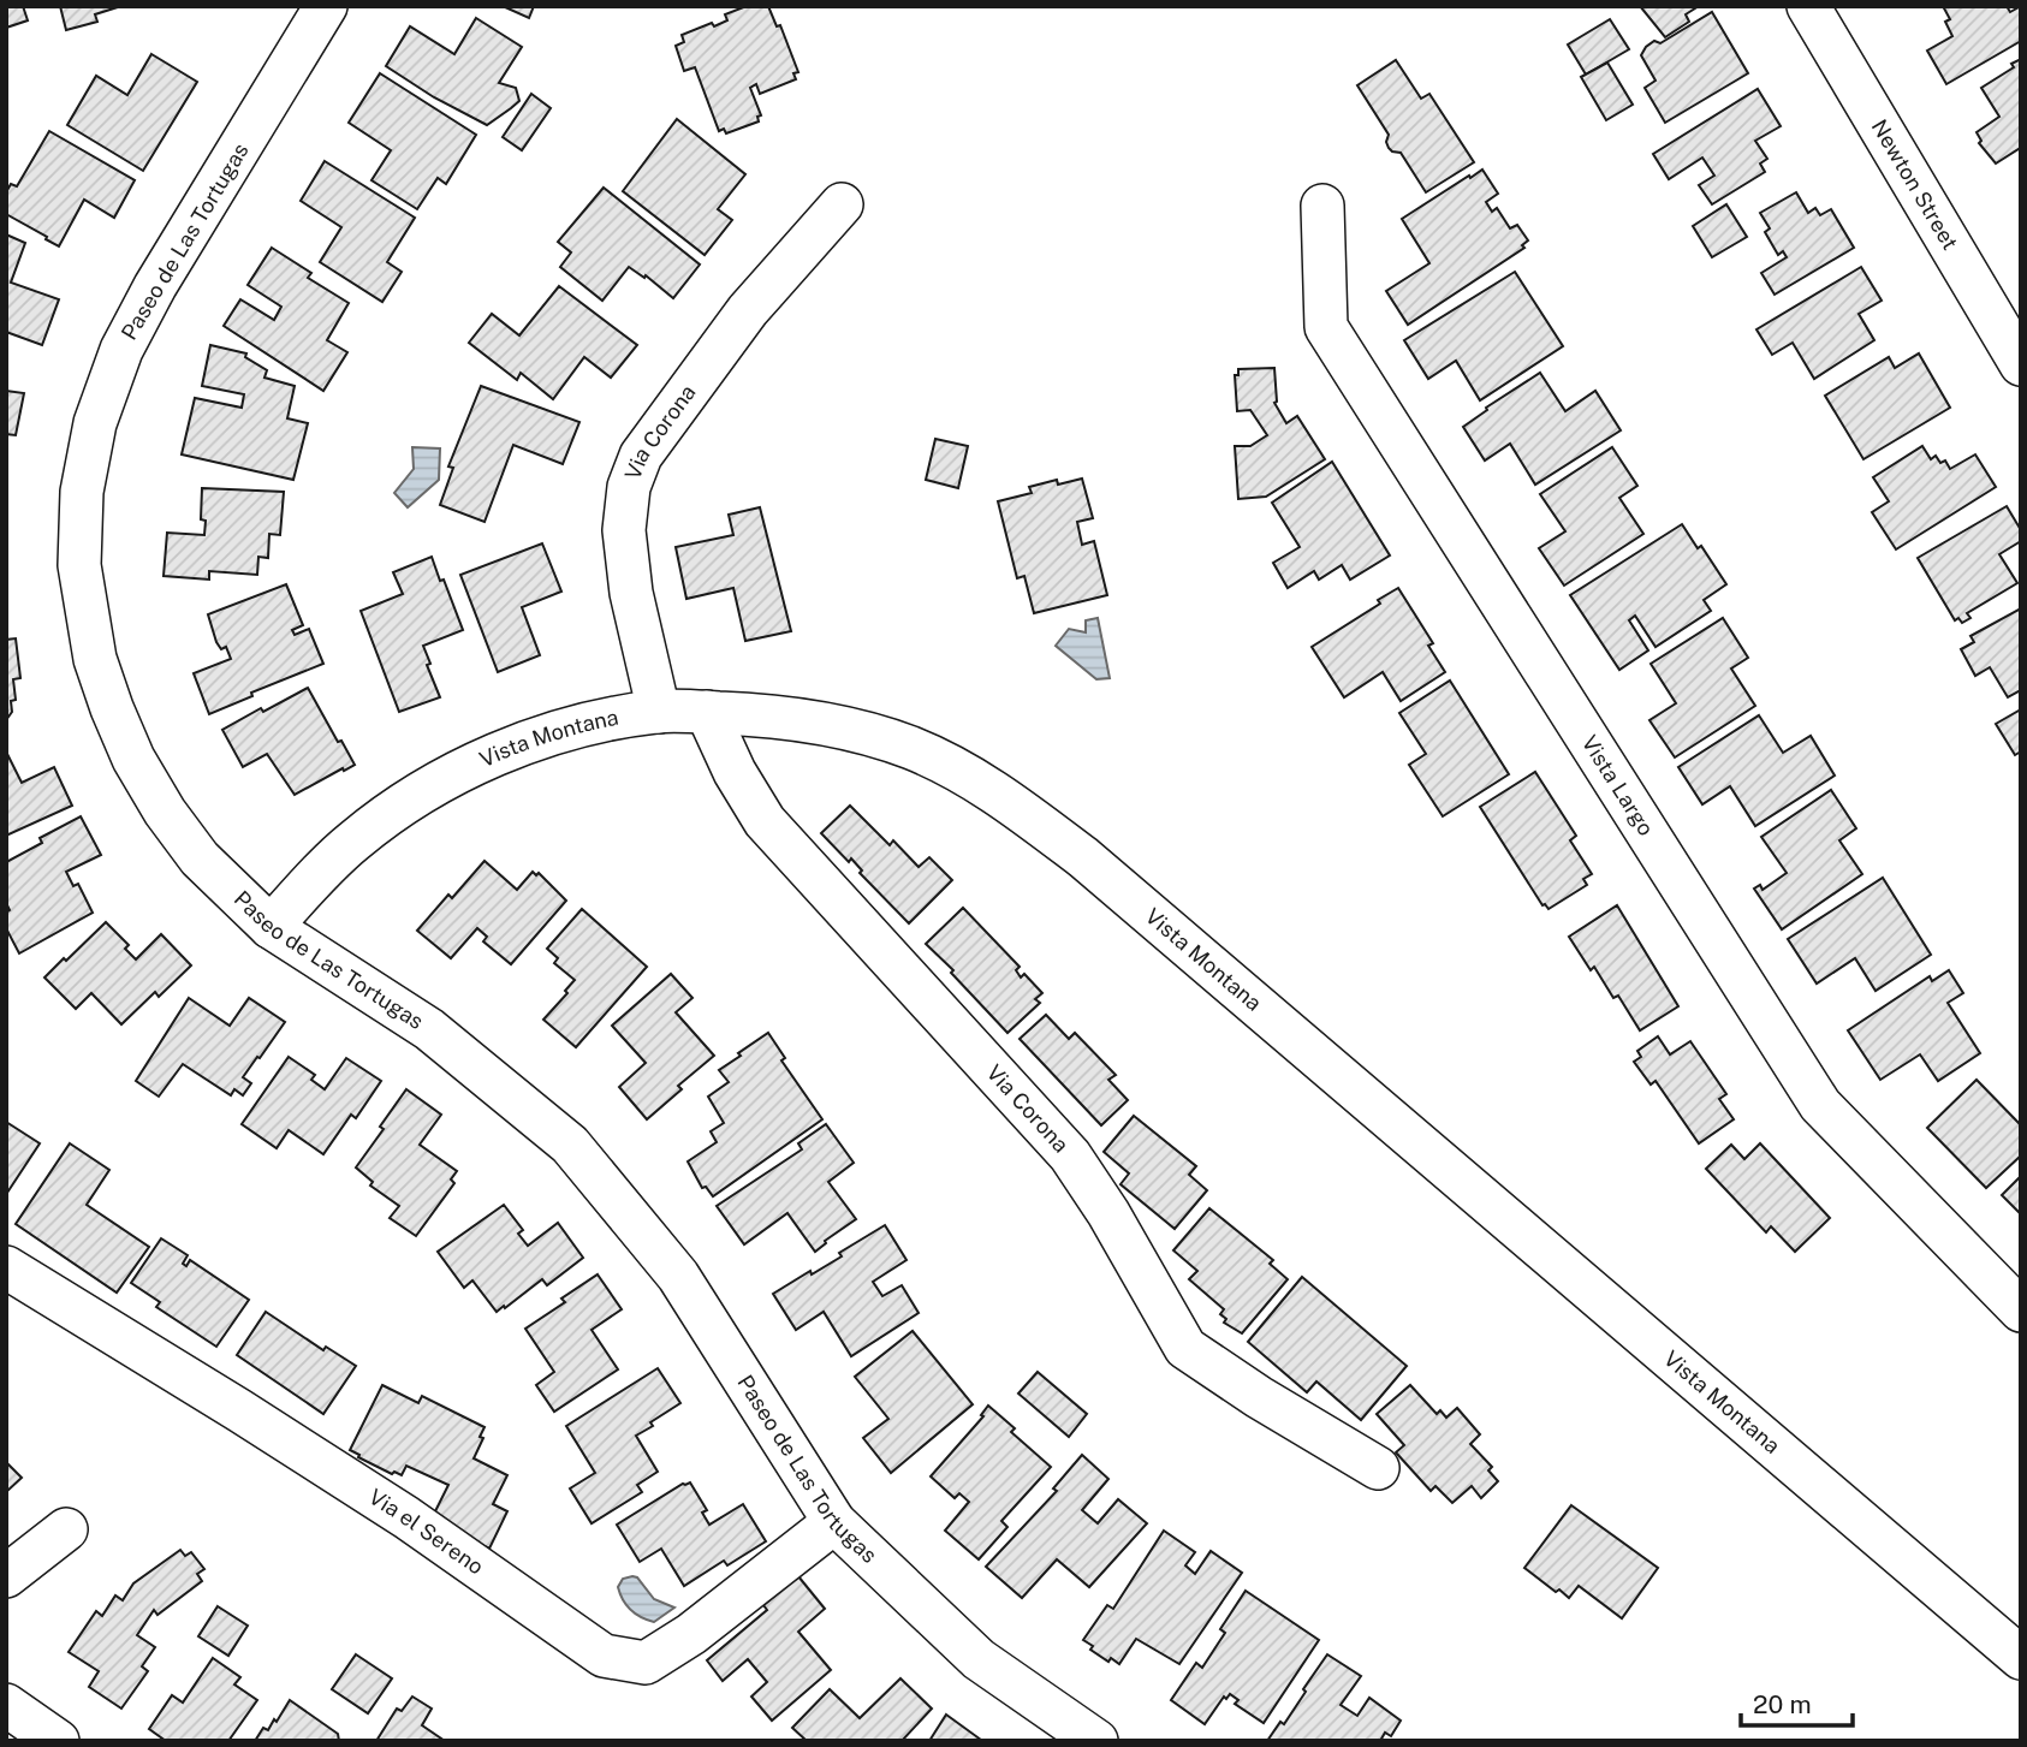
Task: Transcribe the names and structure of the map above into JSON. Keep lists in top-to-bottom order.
{
  "streets": {
    "street": [
      "Newton Street",
      "Paseo de Las Tortugas",
      "Via Corona",
      "Vista Montana",
      "Vista Largo",
      "Via el Sereno"
    ]
  },
  "crossings": [
    ["Paseo de Las Tortugas", "Vista Montana"],
    ["Paseo de Las Tortugas", "Via el Sereno"],
    ["Via Corona", "Vista Montana"]
  ],
  "scale_bar": "20 m"
}
